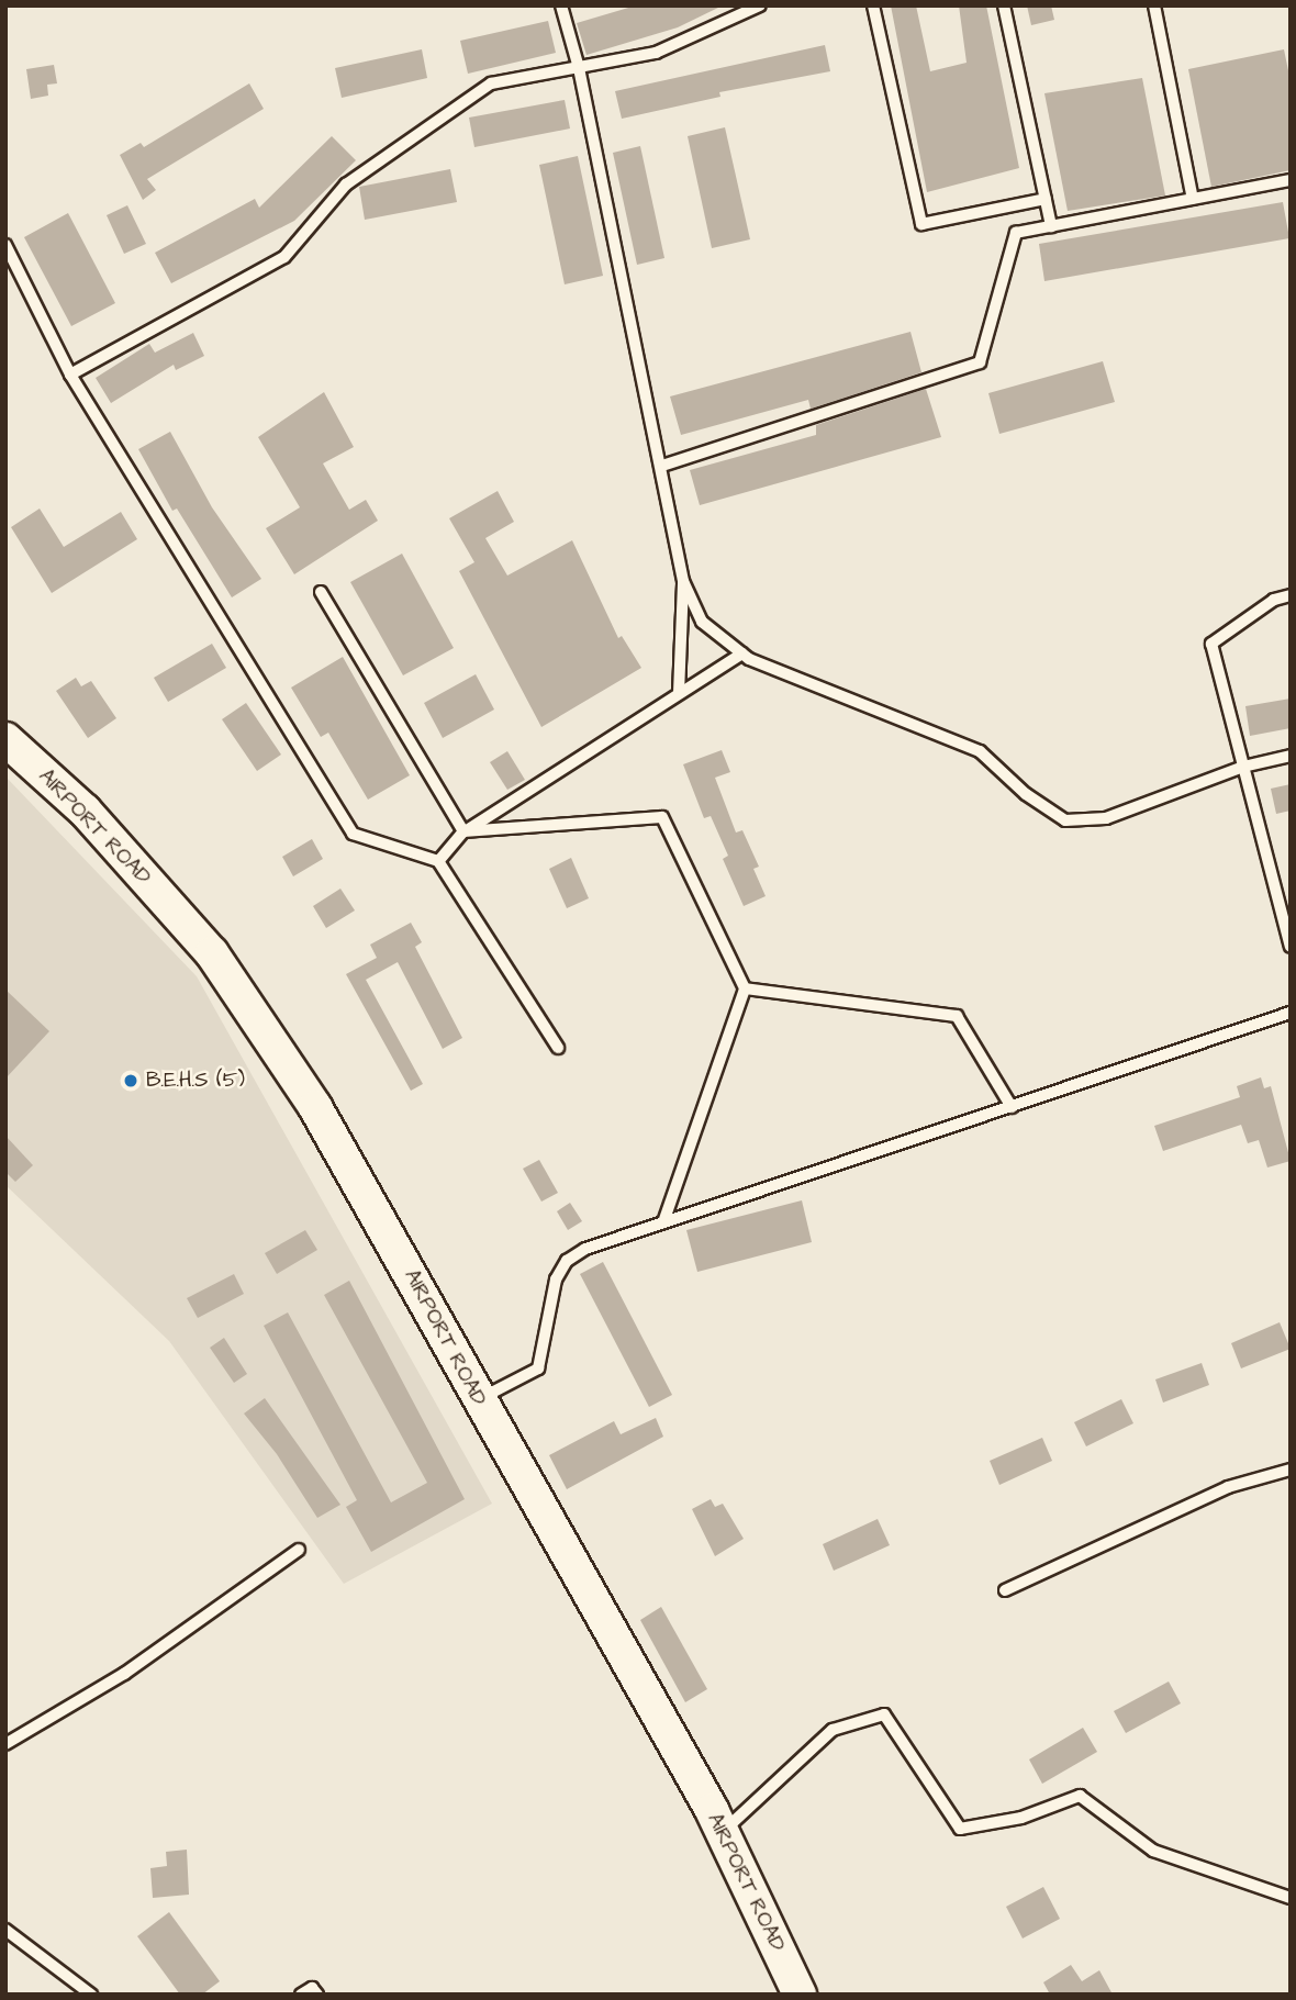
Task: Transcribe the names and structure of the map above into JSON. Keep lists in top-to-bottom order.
{
  "streets": {
    "main road": ["AIRPORT ROAD"]
  },
  "places": ["B.E.H.S (5)"]
}
